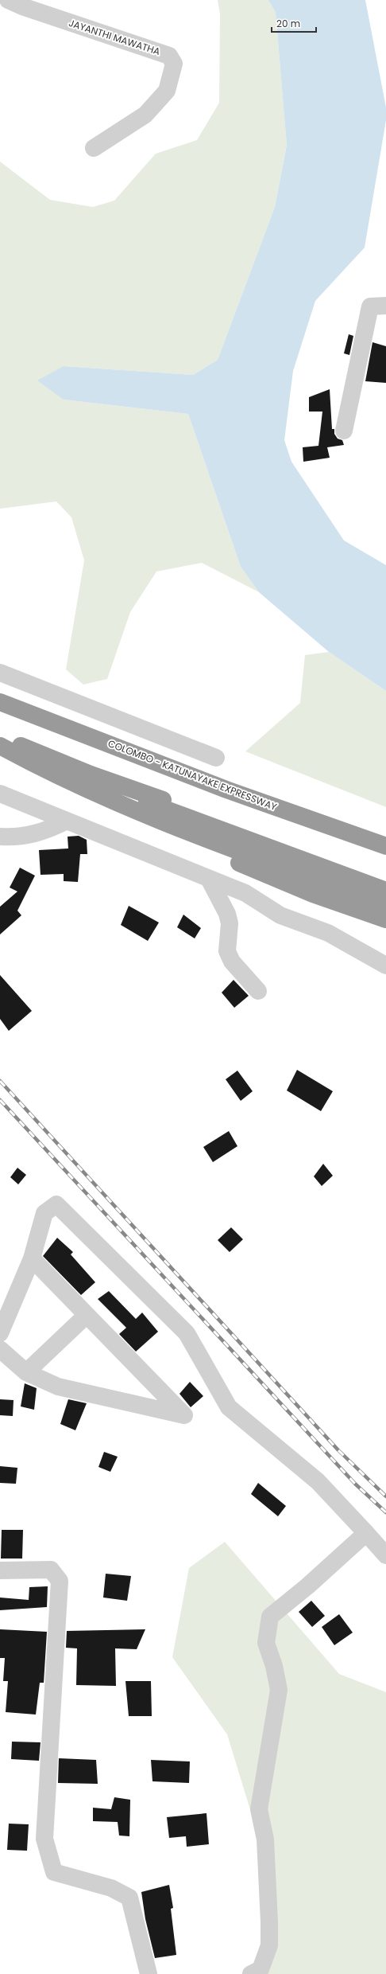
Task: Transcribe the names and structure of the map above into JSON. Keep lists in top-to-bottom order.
{
  "streets": {
    "highway": ["COLOMBO - KATUNAYAKE EXPRESSWAY"],
    "street": ["JAYANTHI MAWATHA"]
  },
  "scale_bar": "20 m"
}
